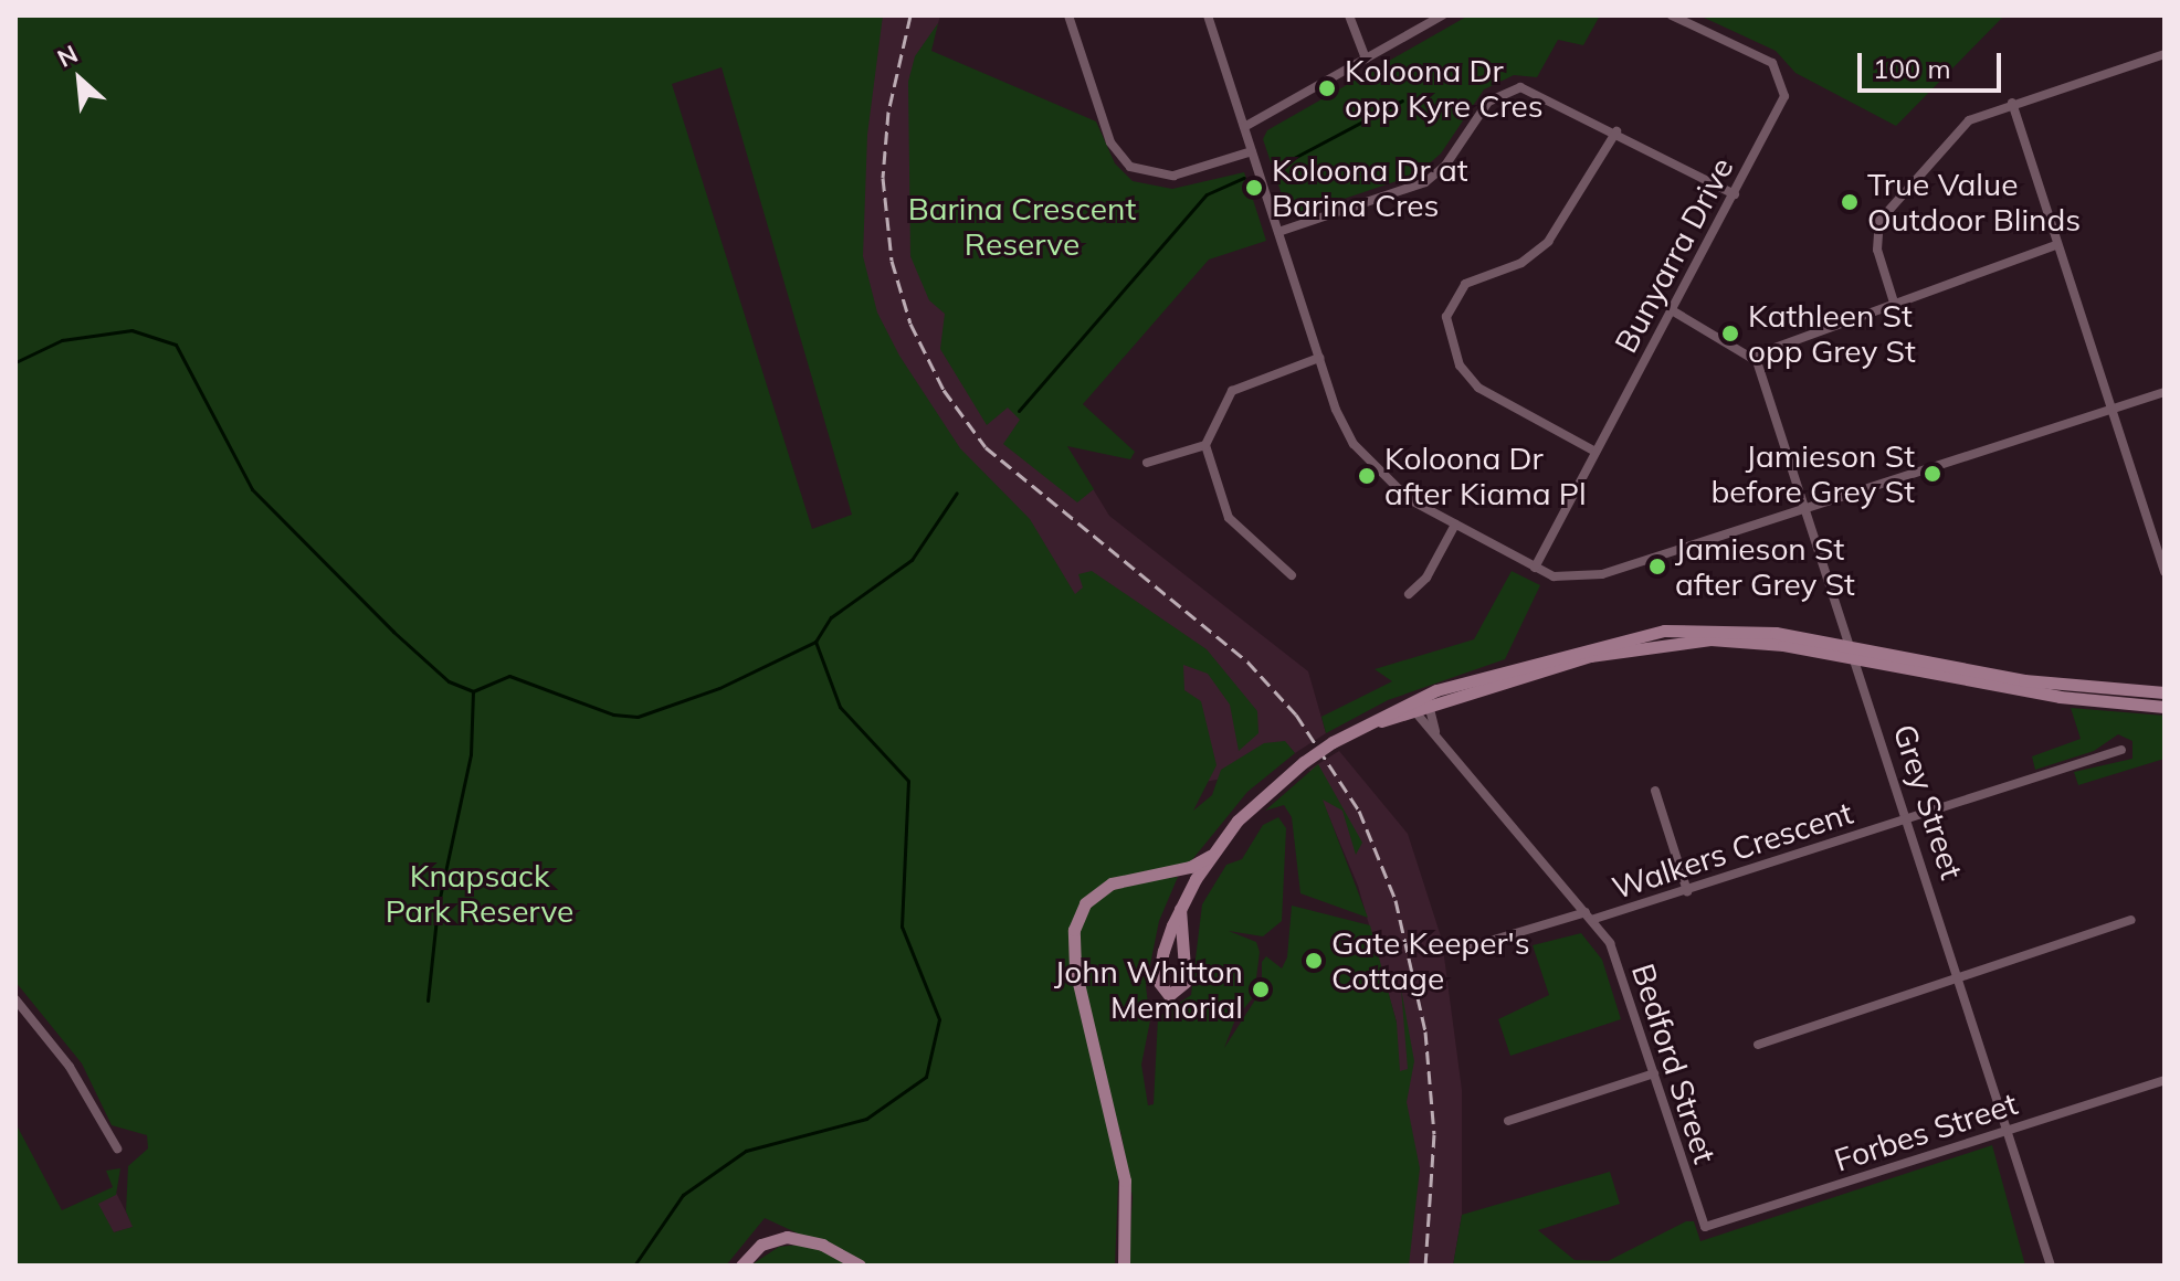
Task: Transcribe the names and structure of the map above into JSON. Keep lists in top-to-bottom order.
{
  "streets": {
    "street": [
      "Bunyarra Drive",
      "Grey Street",
      "Walkers Crescent",
      "Bedford Street",
      "Forbes Street"
    ]
  },
  "crossings": [
    ["Grey Street", "Walkers Crescent"],
    ["Grey Street", "Forbes Street"],
    ["Walkers Crescent", "Bedford Street"],
    ["Bedford Street", "Forbes Street"]
  ],
  "parks": ["Barina Crescent Reserve", "Knapsack Park Reserve"],
  "places": [
    "Koloona Dr opp Kyre Cres",
    "Koloona Dr at Barina Cres",
    "True Value Outdoor Blinds",
    "Kathleen St opp Grey St",
    "Jamieson St before Grey St",
    "Koloona Dr after Kiama Pl",
    "Jamieson St after Grey St",
    "Gate Keeper's Cottage",
    "John Whitton Memorial"
  ],
  "scale_bar": "100 m",
  "north": "top left"
}
